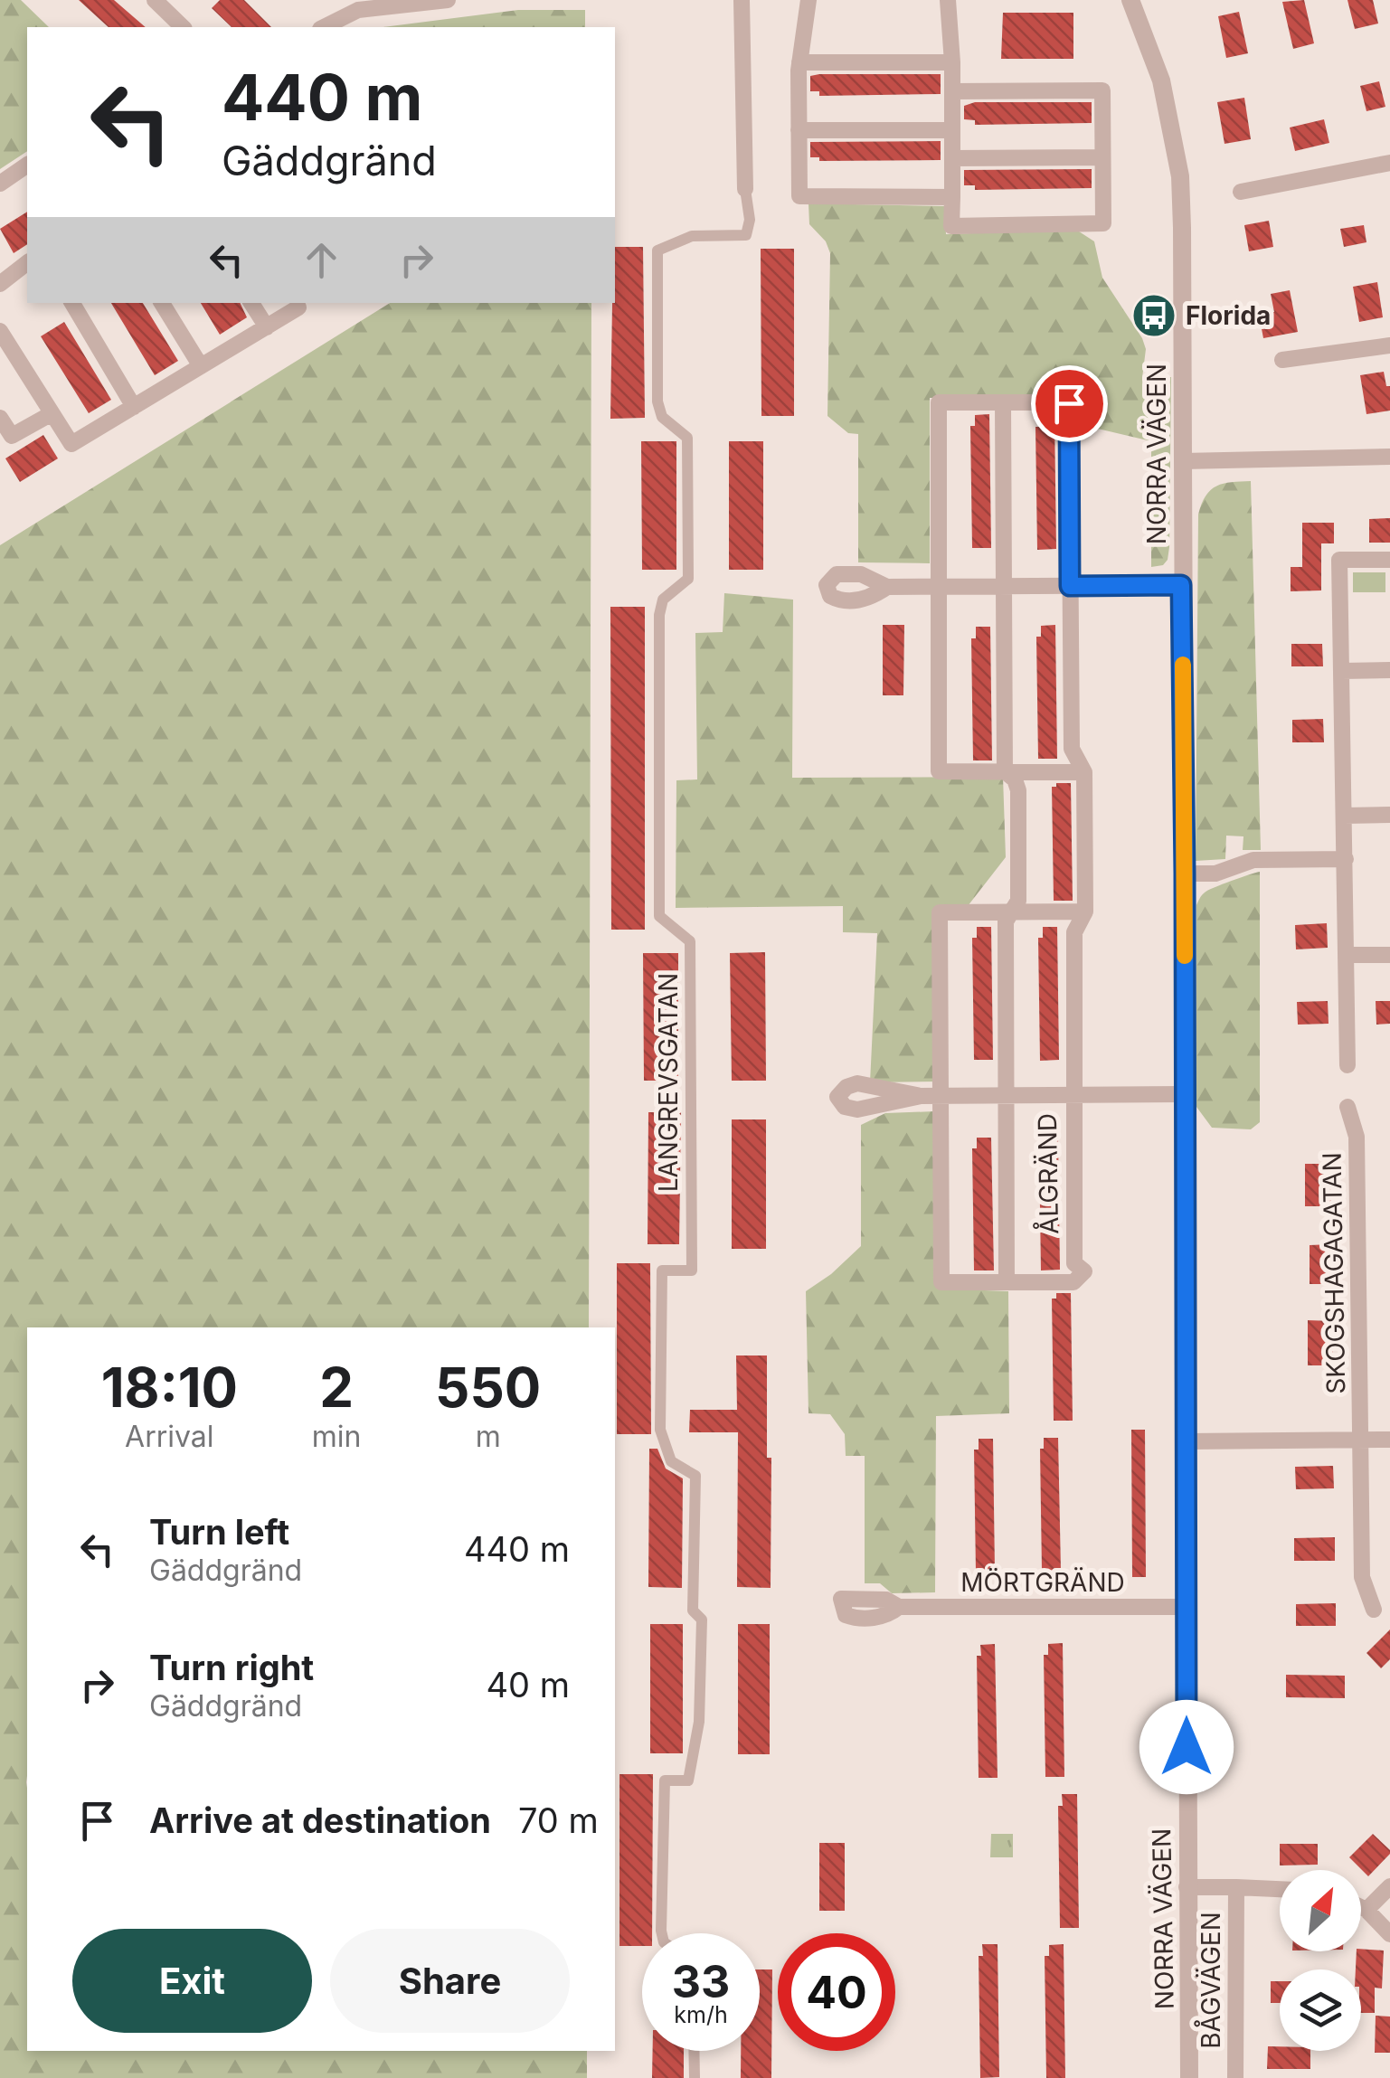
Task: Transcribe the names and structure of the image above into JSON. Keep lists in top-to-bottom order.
{
  "streets": {
    "street": [
      "NORRA VÄGEN",
      "LANGREVSGATAN",
      "ÅLGRÄND",
      "SKOGSHAGAGATAN",
      "MÖRTGRÄND",
      "BÅGVÄGEN"
    ]
  },
  "crossings": [
    ["NORRA VÄGEN", "ÅLGRÄND"],
    ["NORRA VÄGEN", "MÖRTGRÄND"]
  ],
  "places": {
    "bus stop": ["Florida"]
  },
  "north": "top right",
  "page": {
    "turn": ["440 m", "Gäddgränd"],
    "eta": [
      "18:10",
      "Arrival",
      "2",
      "min",
      "550",
      "m"
    ],
    "list": [
      {
        "name": "Turn left",
        "note": "Gäddgränd",
        "value": "440 m"
      },
      {
        "name": "Turn right",
        "note": "Gäddgränd",
        "value": "40 m"
      },
      {
        "name": "Arrive at destination",
        "value": "70 m"
      }
    ],
    "buttons": ["Exit", "Share"],
    "speed": "33 km/h",
    "limit": "40"
  }
}
